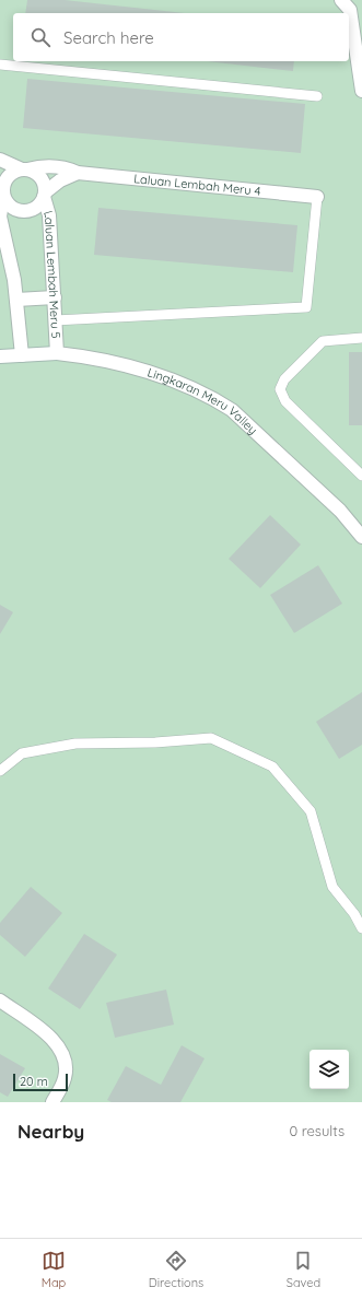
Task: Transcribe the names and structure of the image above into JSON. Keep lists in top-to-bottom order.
{
  "streets": {
    "street": ["Laluan Lembah Meru 4", "Laluan Lembah Meru 5", "Lingkaran Meru Valley"]
  },
  "crossings": [
    ["Laluan Lembah Meru 4", "Laluan Lembah Meru 5"],
    ["Laluan Lembah Meru 5", "Lingkaran Meru Valley"]
  ],
  "scale_bar": "20 m",
  "page": {
    "search": "Search here",
    "scale": "20 m",
    "heading": ["Nearby", "0 results"],
    "nav": ["Map", "Directions", "Saved"]
  }
}
